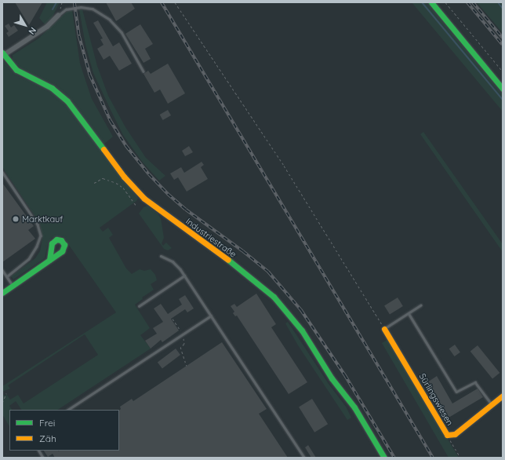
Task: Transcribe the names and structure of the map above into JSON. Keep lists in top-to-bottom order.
{
  "streets": {
    "street": ["Industriestraße", "Sürlingswiesen"]
  },
  "places": ["Marktkauf"],
  "legend": ["Frei", "Zäh"],
  "north": "bottom right"
}
